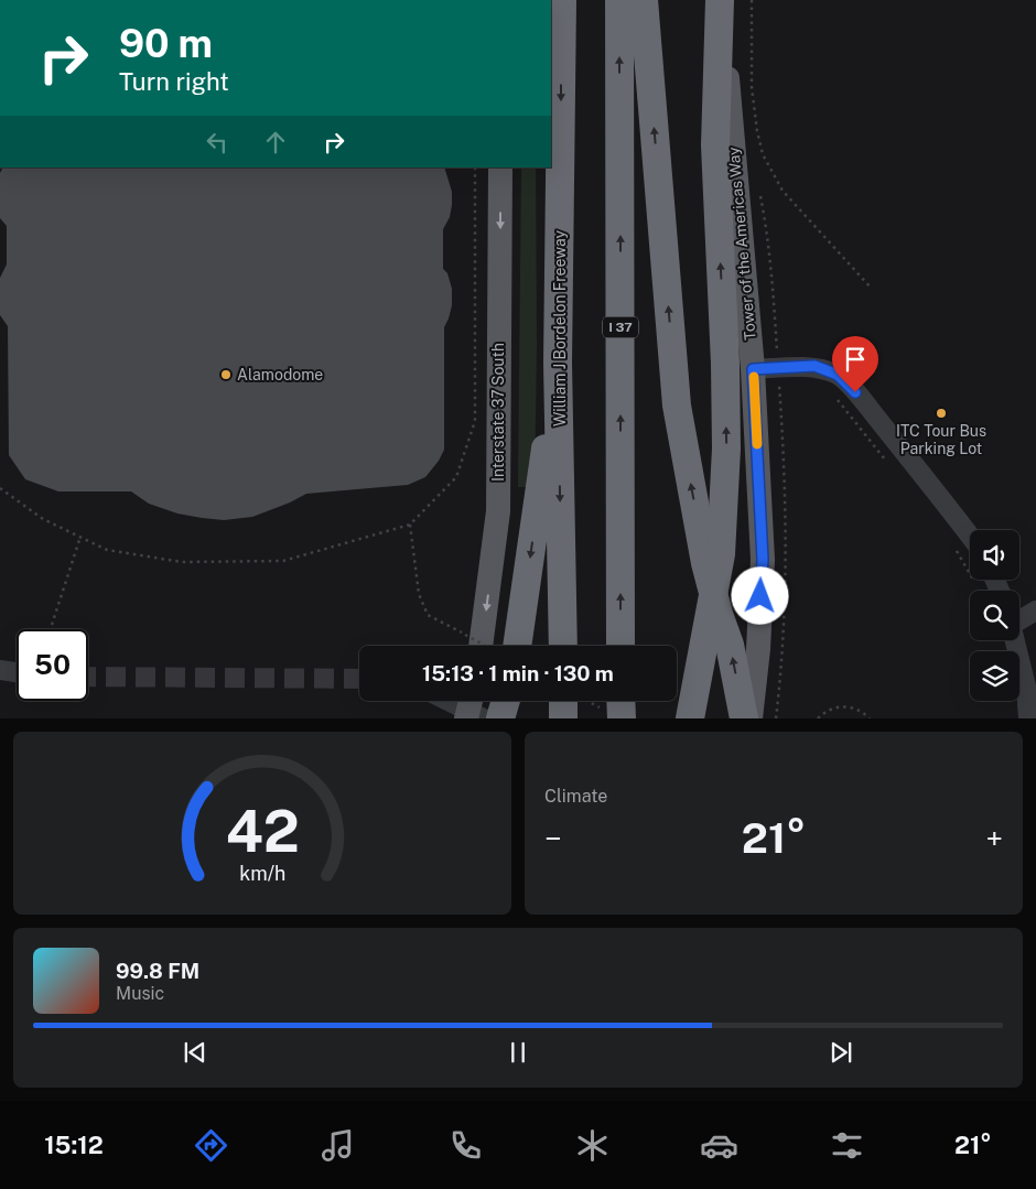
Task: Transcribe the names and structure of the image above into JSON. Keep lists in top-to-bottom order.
{
  "streets": {
    "highway": ["I 37", "William J Bordelon Freeway"],
    "main road": ["Tower of the Americas Way", "Interstate 37 South"]
  },
  "one_way": ["Interstate 37 South"],
  "places": ["Alamodome", "ITC Tour Bus Parking Lot"],
  "page": {
    "turn": ["90 m", "Turn right"],
    "limit": "50",
    "trip": "15:13 · 1 min · 130 m",
    "tile": "Climate",
    "heat": ["−", "21°", "+"],
    "song": ["99.8 FM", "Music"],
    "tabs": ["15:12", "21°"],
    "gauge": ["42", "km/h"]
  }
}
